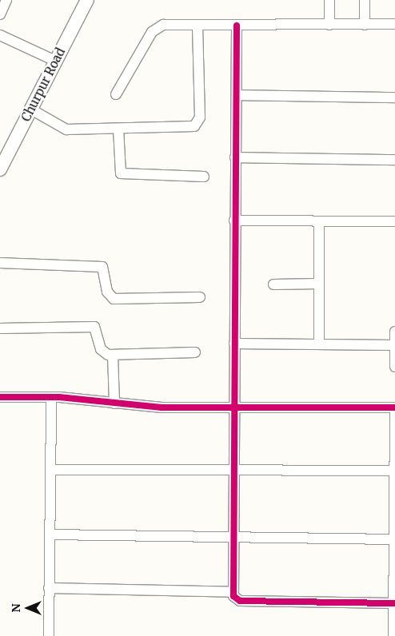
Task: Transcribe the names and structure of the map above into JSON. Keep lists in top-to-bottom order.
{
  "streets": {
    "street": ["Churpur Road"]
  },
  "north": "left"
}
